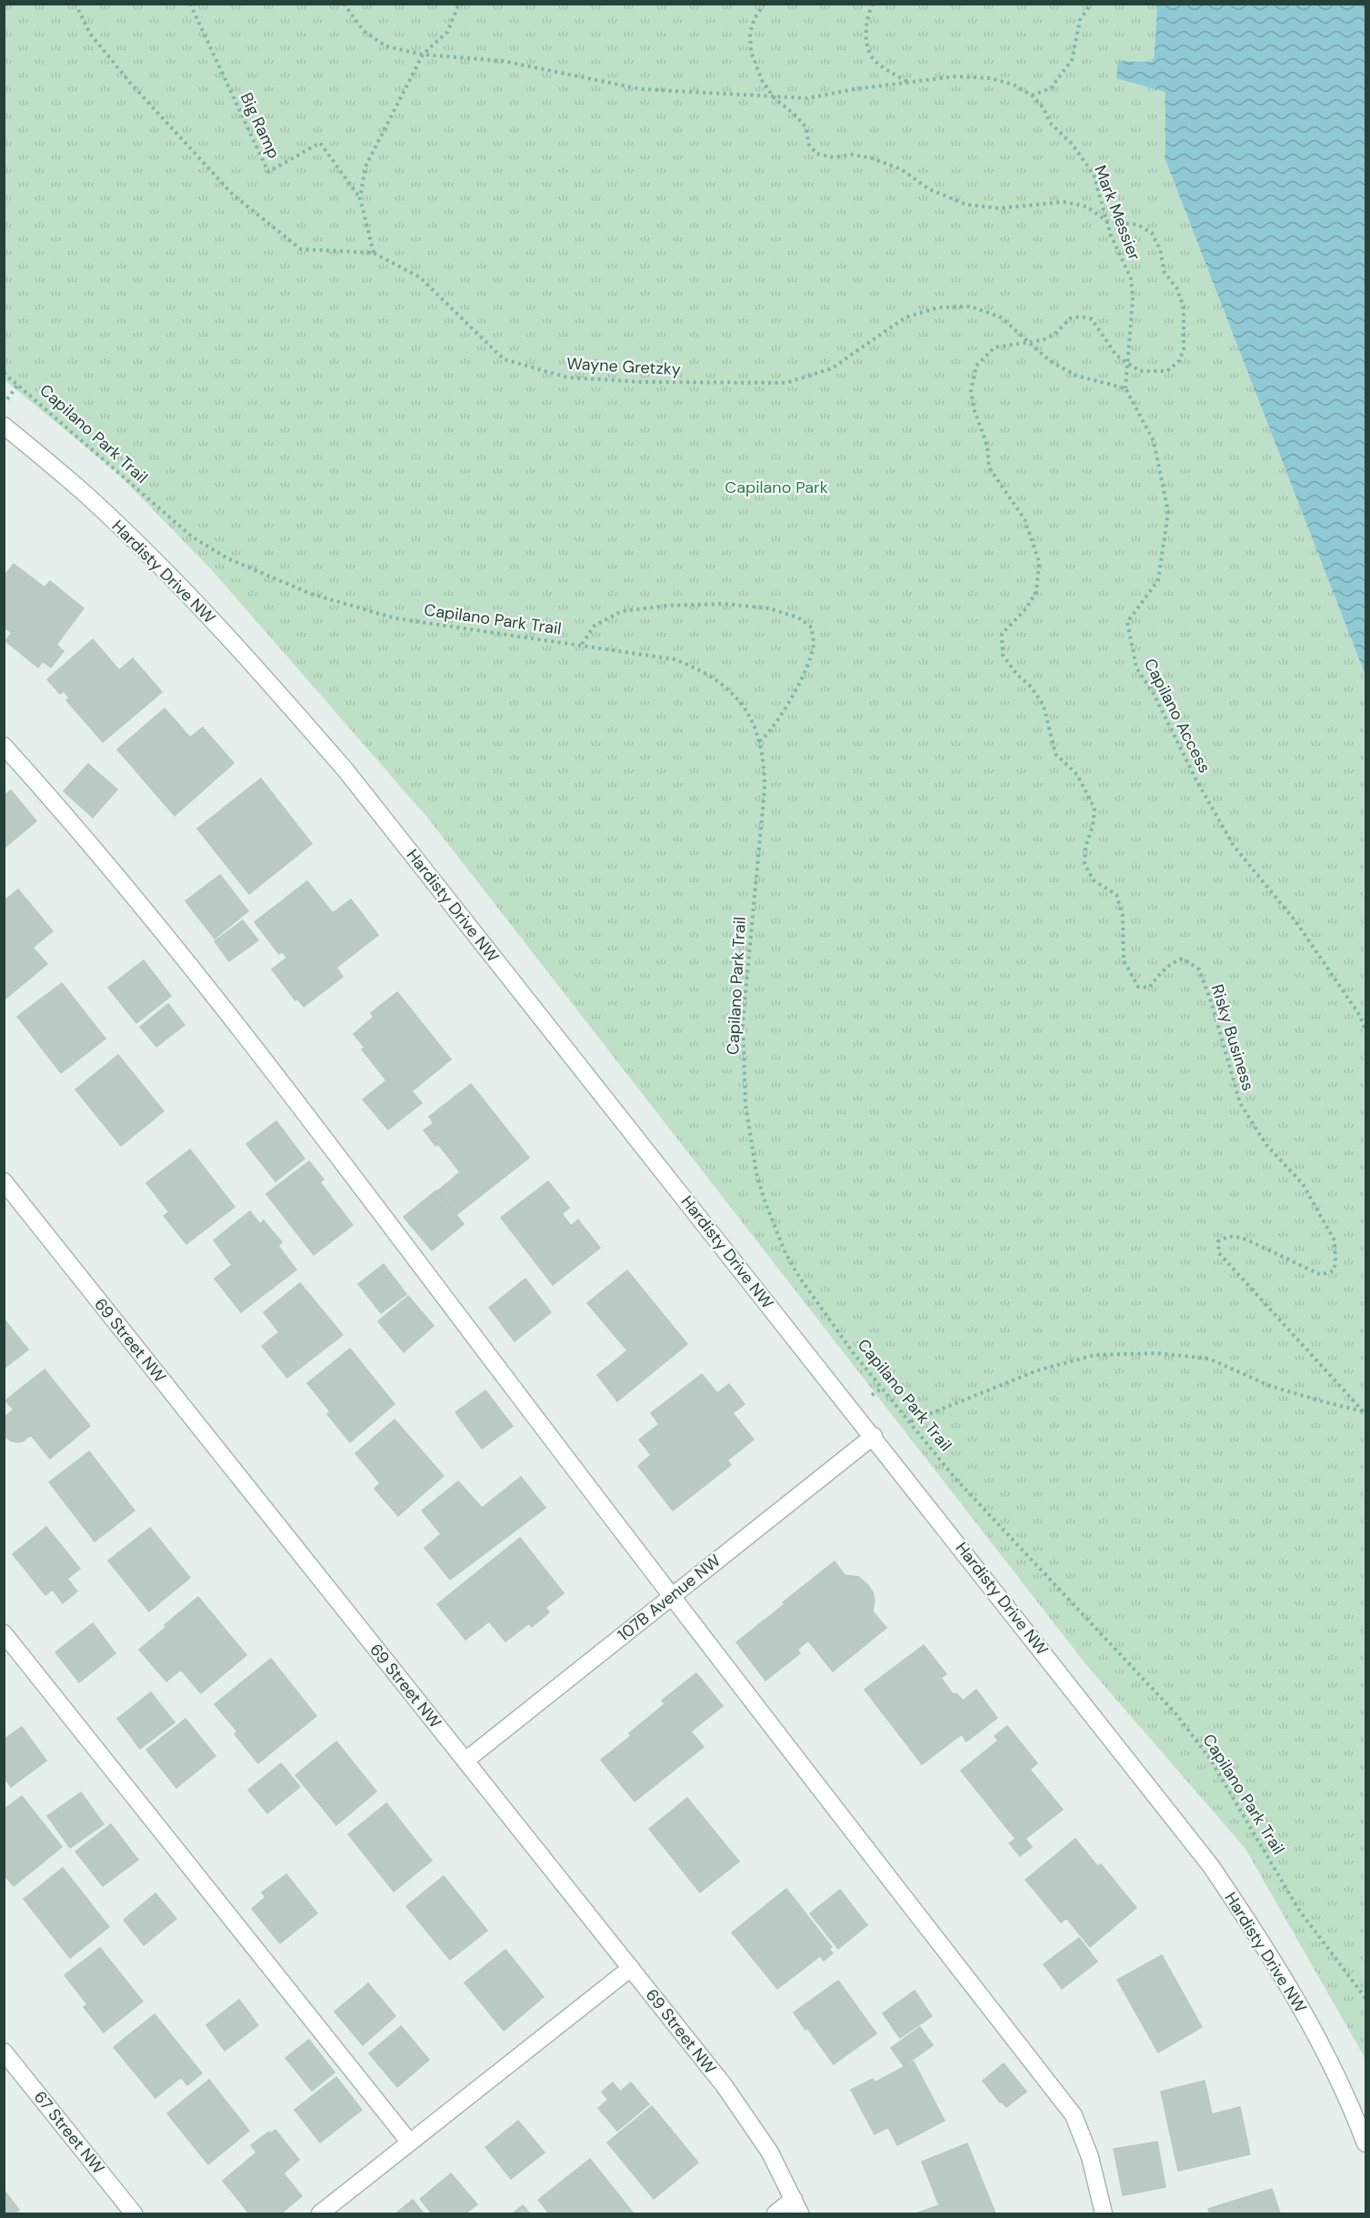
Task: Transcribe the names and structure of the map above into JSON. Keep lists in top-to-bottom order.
{
  "streets": {
    "street": [
      "Hardisty Drive NW",
      "69 Street NW",
      "107B Avenue NW",
      "67 Street NW"
    ],
    "path": [
      "Big Ramp",
      "Mark Messier",
      "Wayne Gretzky",
      "Capilano Park Trail",
      "Capilano Access",
      "Risky Business"
    ]
  },
  "crossings": [
    ["Mark Messier", "Capilano Access"],
    ["Wayne Gretzky", "Risky Business"],
    ["Hardisty Drive NW", "107B Avenue NW"],
    ["69 Street NW", "107B Avenue NW"]
  ],
  "parks": ["Capilano Park"]
}
